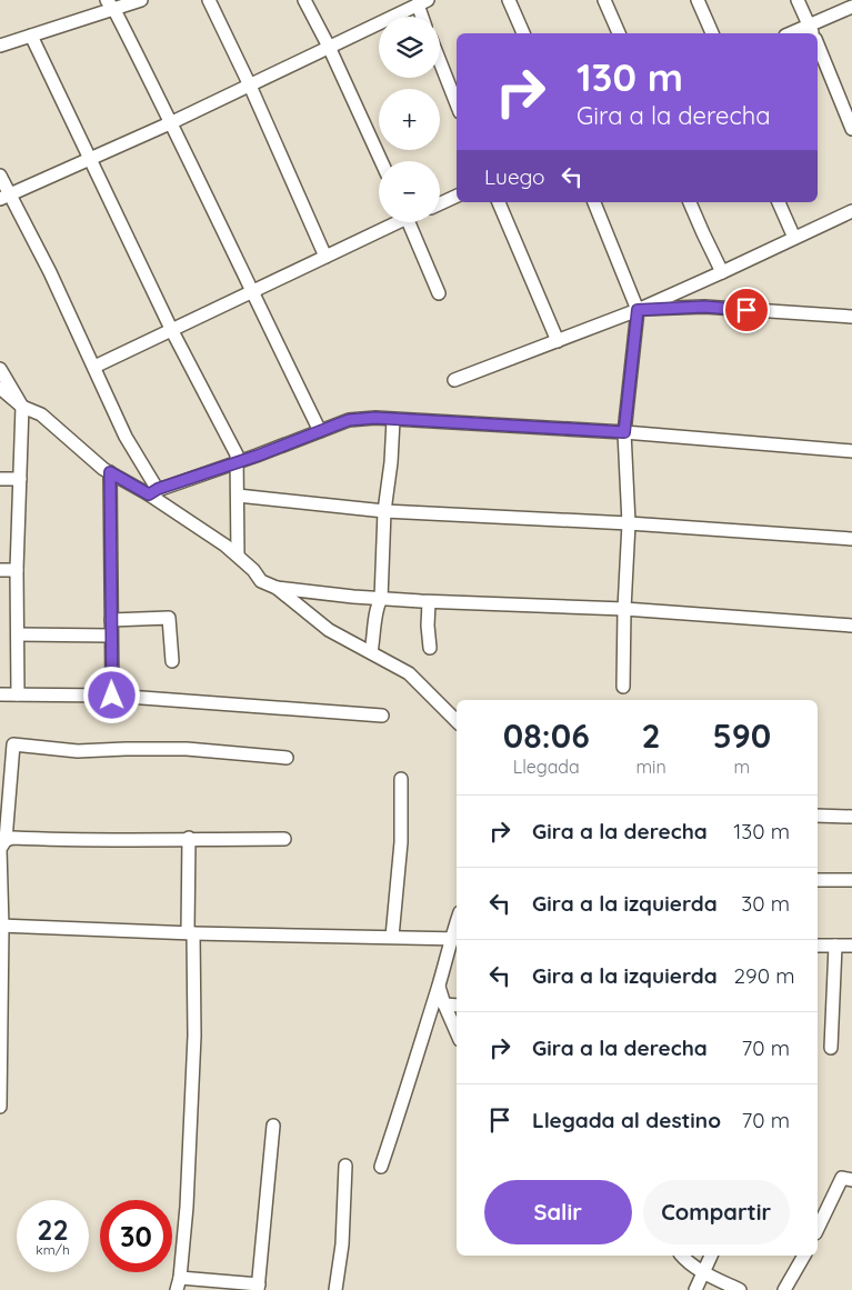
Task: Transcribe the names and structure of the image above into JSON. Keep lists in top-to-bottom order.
{
  "page": {
    "map_buttons": ["+", "−"],
    "turn": ["130 m", "Gira a la derecha"],
    "then": "Luego",
    "eta": [
      "08:06",
      "Llegada",
      "2",
      "min",
      "590",
      "m"
    ],
    "list": [
      {
        "name": "Gira a la derecha",
        "value": "130 m"
      },
      {
        "name": "Gira a la izquierda",
        "value": "30 m"
      },
      {
        "name": "Gira a la izquierda",
        "value": "290 m"
      },
      {
        "name": "Gira a la derecha",
        "value": "70 m"
      },
      {
        "name": "Llegada al destino",
        "value": "70 m"
      }
    ],
    "buttons": ["Salir", "Compartir"],
    "speed": "22 km/h",
    "limit": "30"
  }
}
